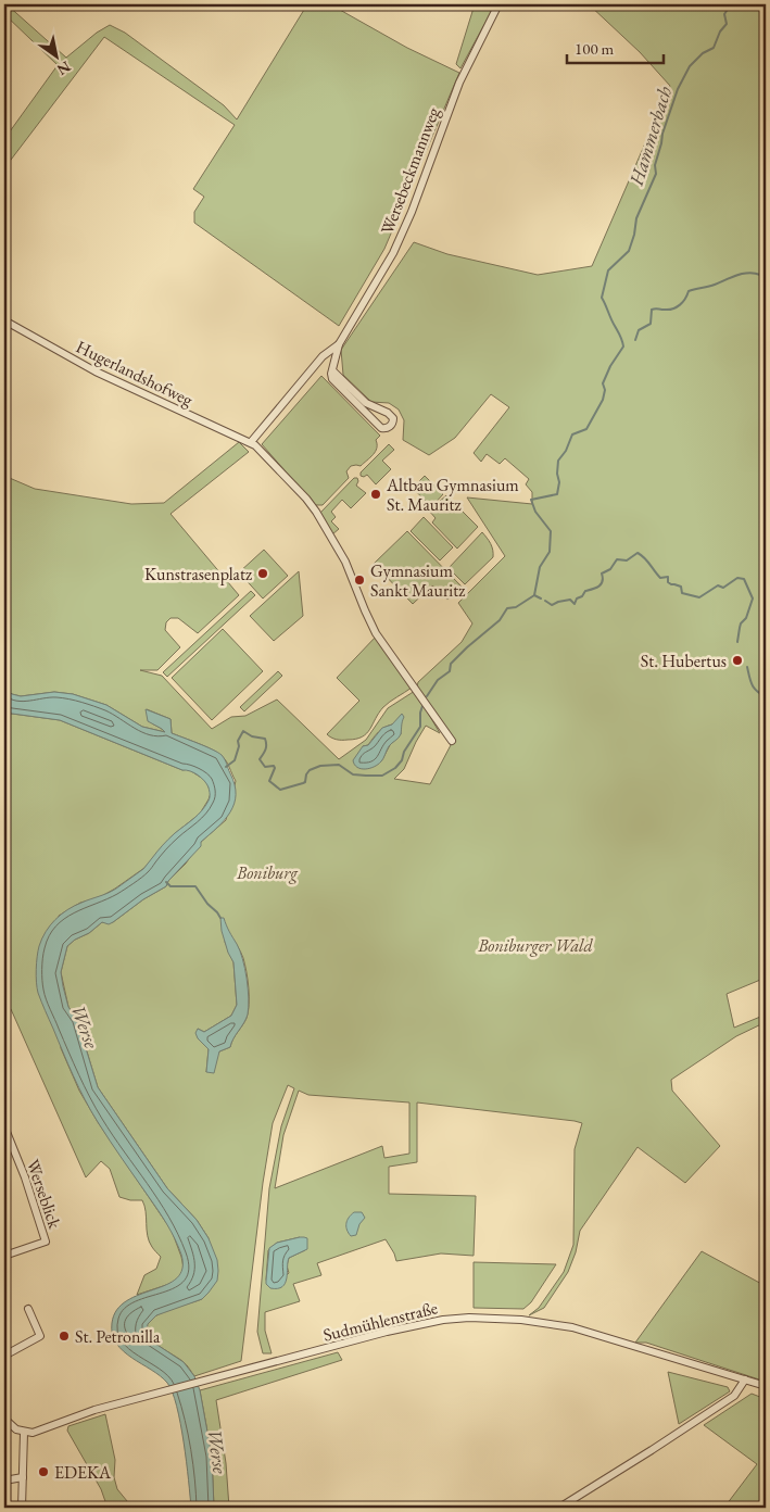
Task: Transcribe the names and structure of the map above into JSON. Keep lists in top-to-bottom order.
{
  "streets": {
    "street": [
      "Wersebeckmannweg",
      "Hugerlandshofweg",
      "Werseblick",
      "Sudmühlenstraße"
    ]
  },
  "crossings": [
    ["Wersebeckmannweg", "Hugerlandshofweg"]
  ],
  "water": ["Hammerbach", "Werse"],
  "parks": ["Boniburg", "Boniburger Wald"],
  "places": [
    "Altbau Gymnasium St. Mauritz",
    "Kunstrasenplatz",
    "Gymnasium Sankt Mauritz",
    "St. Hubertus",
    "St. Petronilla",
    "EDEKA"
  ],
  "scale_bar": "100 m",
  "north": "bottom right"
}
